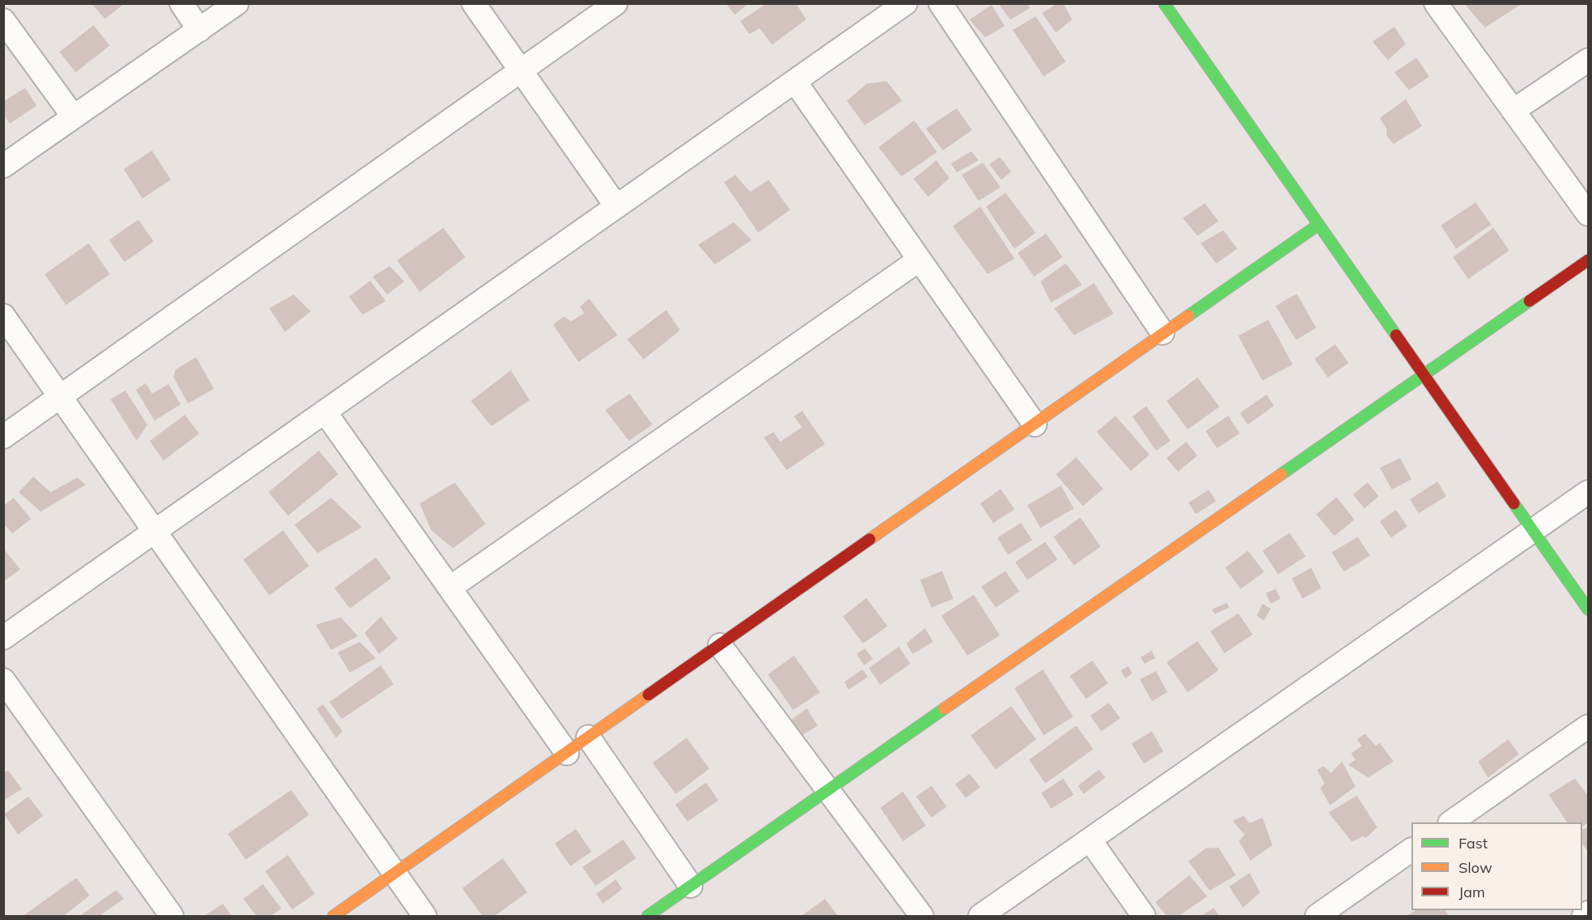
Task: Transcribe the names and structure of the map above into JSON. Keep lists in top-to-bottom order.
{
  "legend": ["Fast", "Slow", "Jam"]
}
